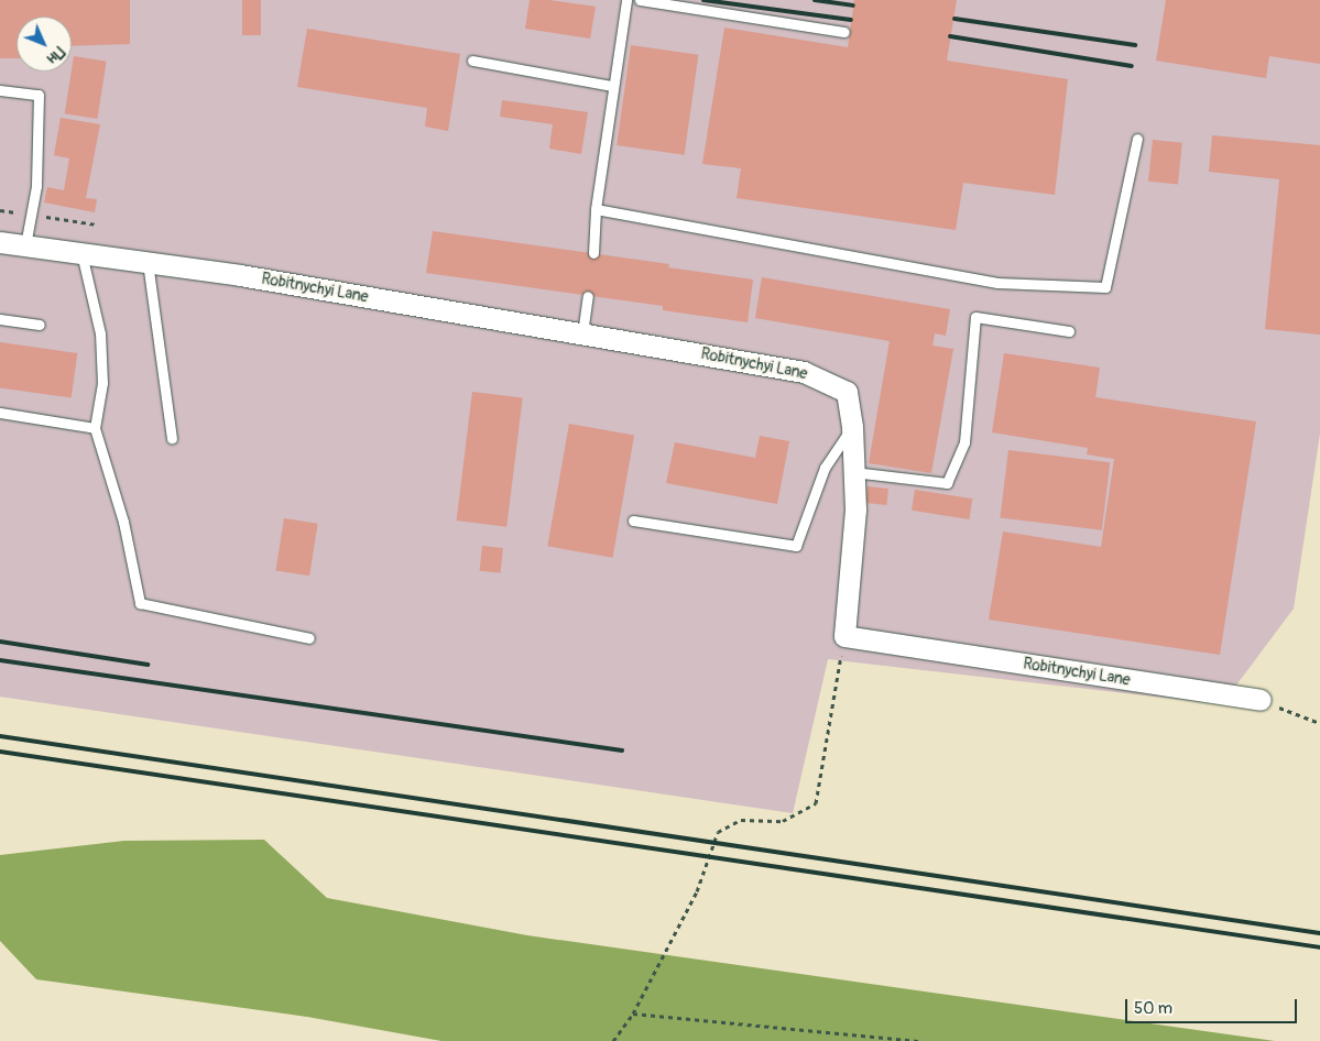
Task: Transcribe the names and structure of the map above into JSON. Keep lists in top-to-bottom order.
{
  "streets": {
    "street": ["Robitnychyi Lane"]
  },
  "scale_bar": "50 m",
  "north": "bottom right"
}
